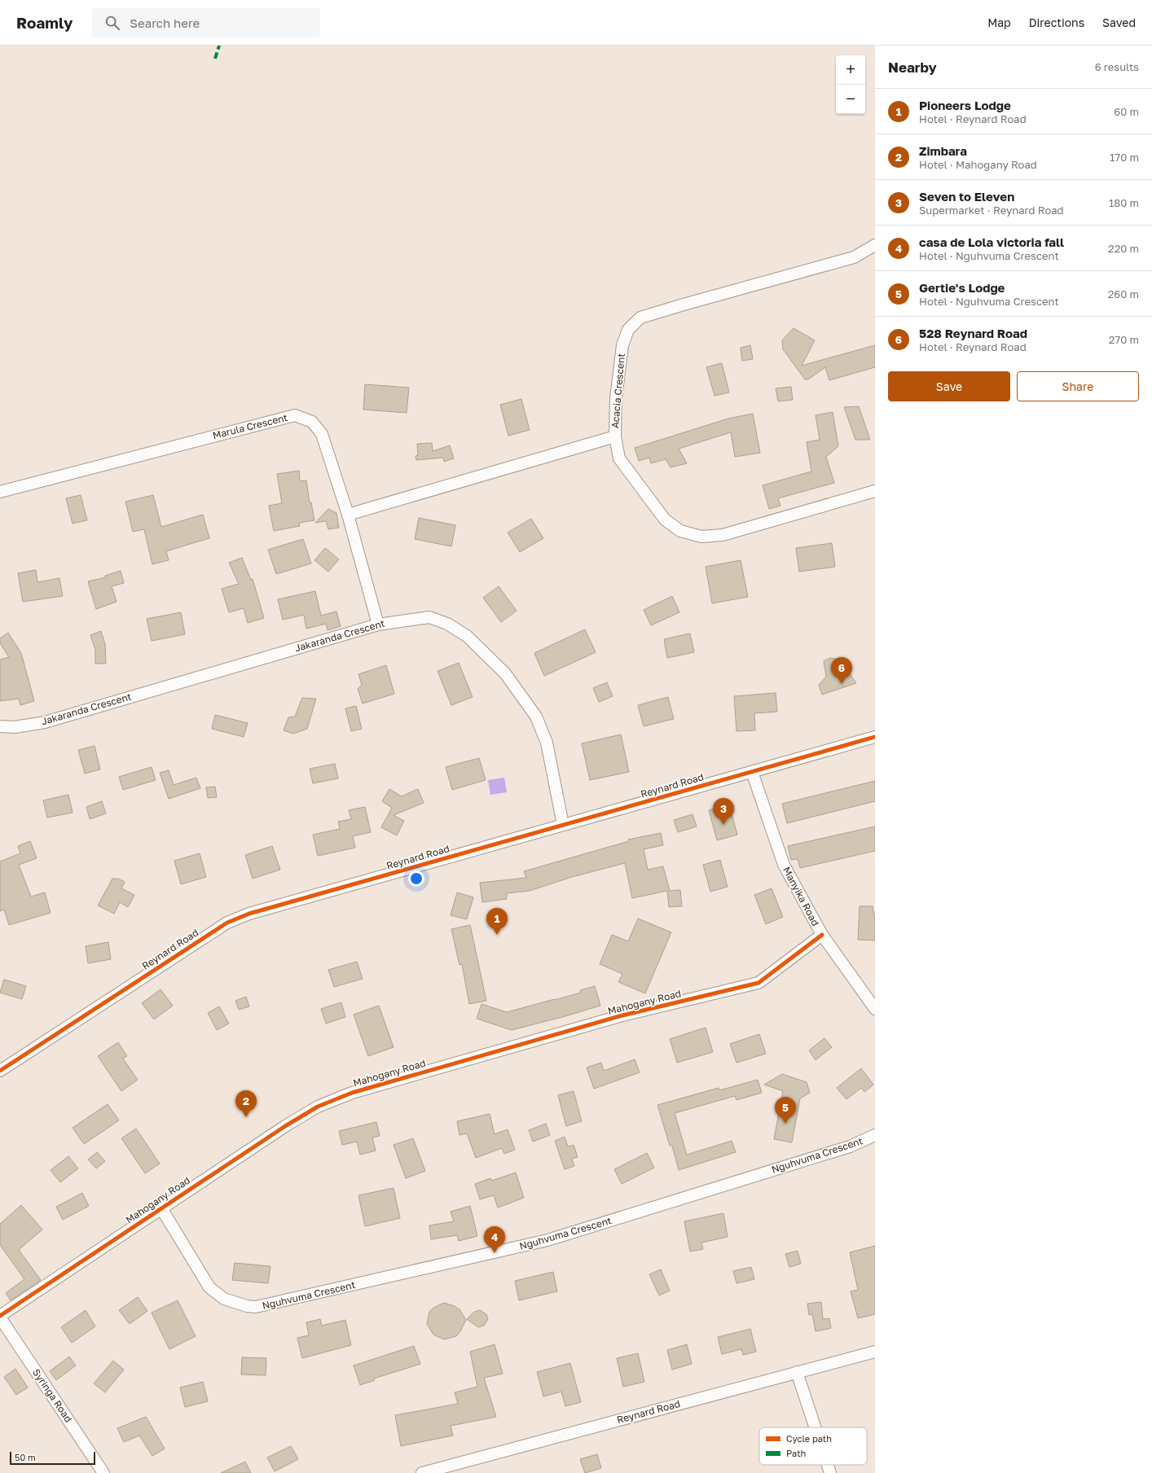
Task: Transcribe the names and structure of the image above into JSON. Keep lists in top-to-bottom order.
{
  "streets": {
    "street": [
      "Acacia Crescent",
      "Marula Crescent",
      "Jakaranda Crescent",
      "Reynard Road",
      "Manyika Road",
      "Mahogany Road",
      "Nguhvuma Crescent",
      "Syringa Road"
    ]
  },
  "crossings": [
    ["Marula Crescent", "Jakaranda Crescent"],
    ["Jakaranda Crescent", "Reynard Road"],
    ["Reynard Road", "Manyika Road"],
    ["Manyika Road", "Mahogany Road"],
    ["Mahogany Road", "Nguhvuma Crescent"],
    ["Mahogany Road", "Syringa Road"]
  ],
  "legend": ["Cycle path", "Path"],
  "scale_bar": "50 m",
  "page": {
    "header": "Roamly",
    "search": "Search here",
    "nav": ["Map", "Directions", "Saved"],
    "heading": ["Nearby", "6 results"],
    "map_buttons": ["+", "−"],
    "list": [
      {
        "mark": "1",
        "name": "Pioneers Lodge",
        "note": "Hotel · Reynard Road",
        "value": "60 m"
      },
      {
        "mark": "2",
        "name": "Zimbara",
        "note": "Hotel · Mahogany Road",
        "value": "170 m"
      },
      {
        "mark": "3",
        "name": "Seven to Eleven",
        "note": "Supermarket · Reynard Road",
        "value": "180 m"
      },
      {
        "mark": "4",
        "name": "casa de Lola victoria fall",
        "note": "Hotel · Nguhvuma Crescent",
        "value": "220 m"
      },
      {
        "mark": "5",
        "name": "Gertie's Lodge",
        "note": "Hotel · Nguhvuma Crescent",
        "value": "260 m"
      },
      {
        "mark": "6",
        "name": "528 Reynard Road",
        "note": "Hotel · Reynard Road",
        "value": "270 m"
      }
    ],
    "buttons": ["Save", "Share"],
    "pins": [
      "6",
      "3",
      "1",
      "2",
      "5",
      "4"
    ],
    "scale": "50 m"
  }
}
